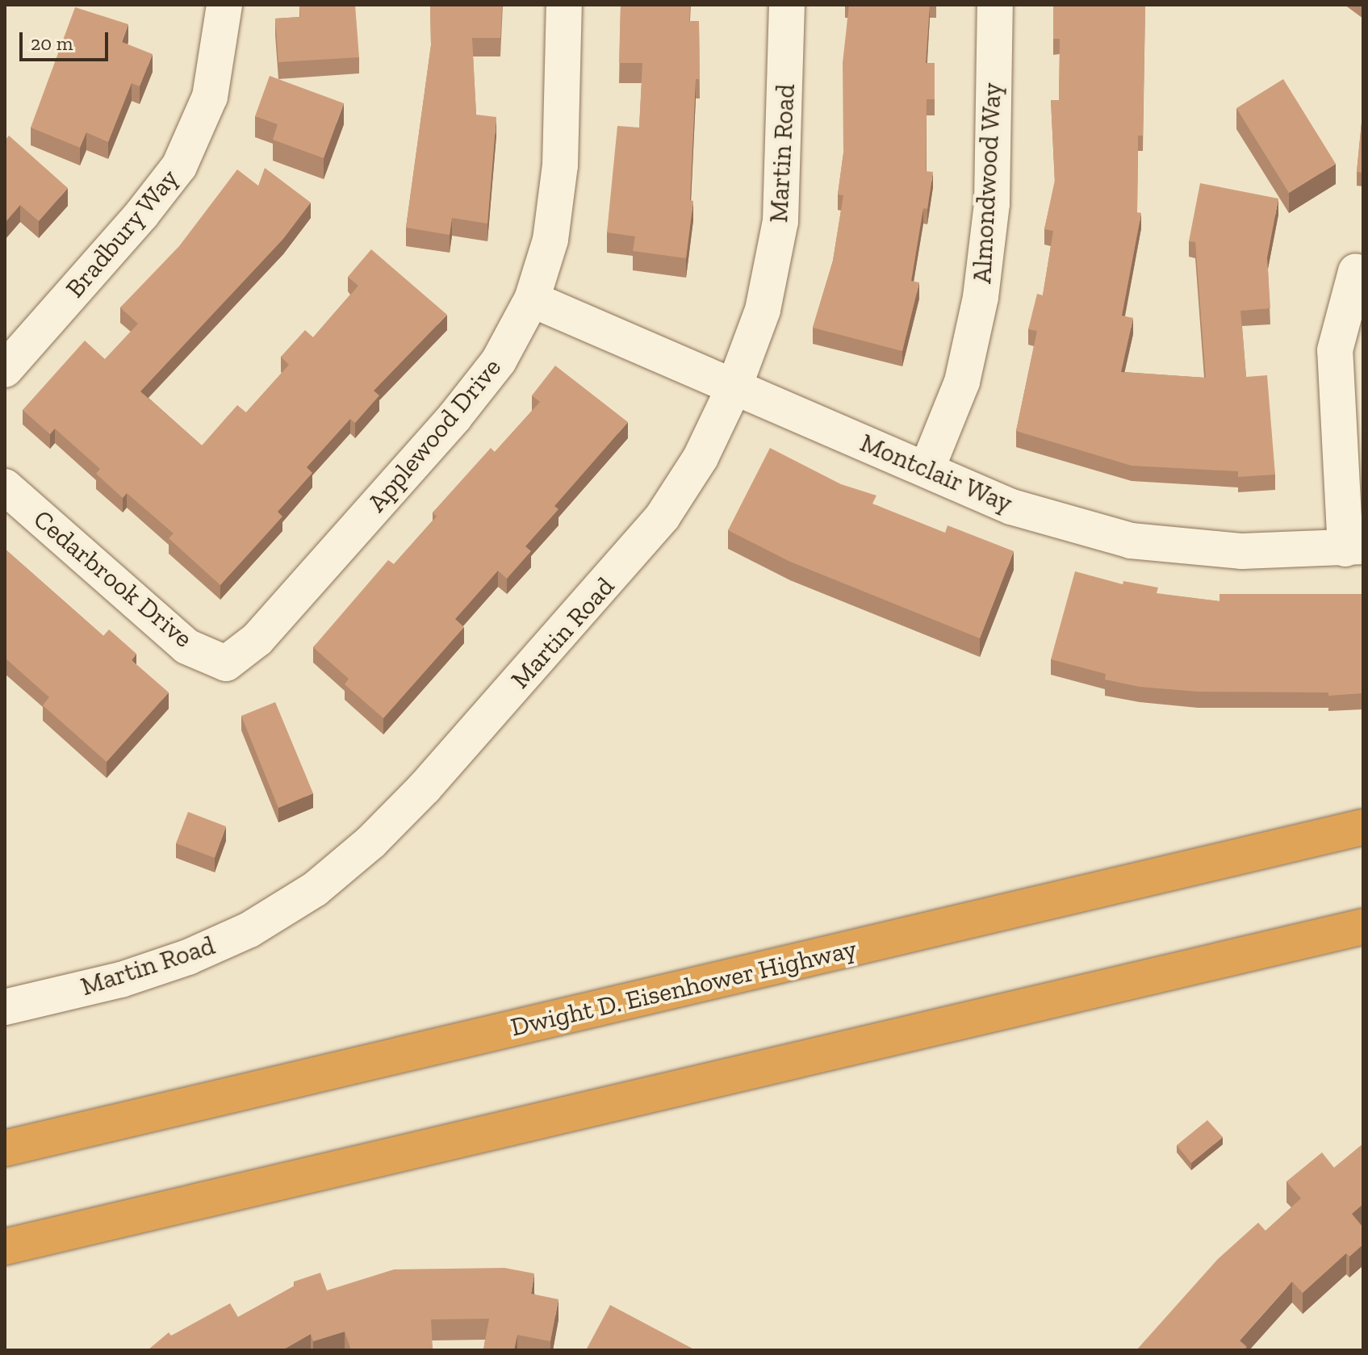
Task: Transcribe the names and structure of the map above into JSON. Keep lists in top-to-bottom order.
{
  "streets": {
    "highway": ["Dwight D. Eisenhower Highway"],
    "street": [
      "Martin Road",
      "Almondwood Way",
      "Bradbury Way",
      "Applewood Drive",
      "Montclair Way",
      "Cedarbrook Drive"
    ]
  },
  "crossings": [
    ["Martin Road", "Montclair Way"],
    ["Almondwood Way", "Montclair Way"],
    ["Applewood Drive", "Montclair Way"],
    ["Applewood Drive", "Cedarbrook Drive"]
  ],
  "scale_bar": "20 m"
}
